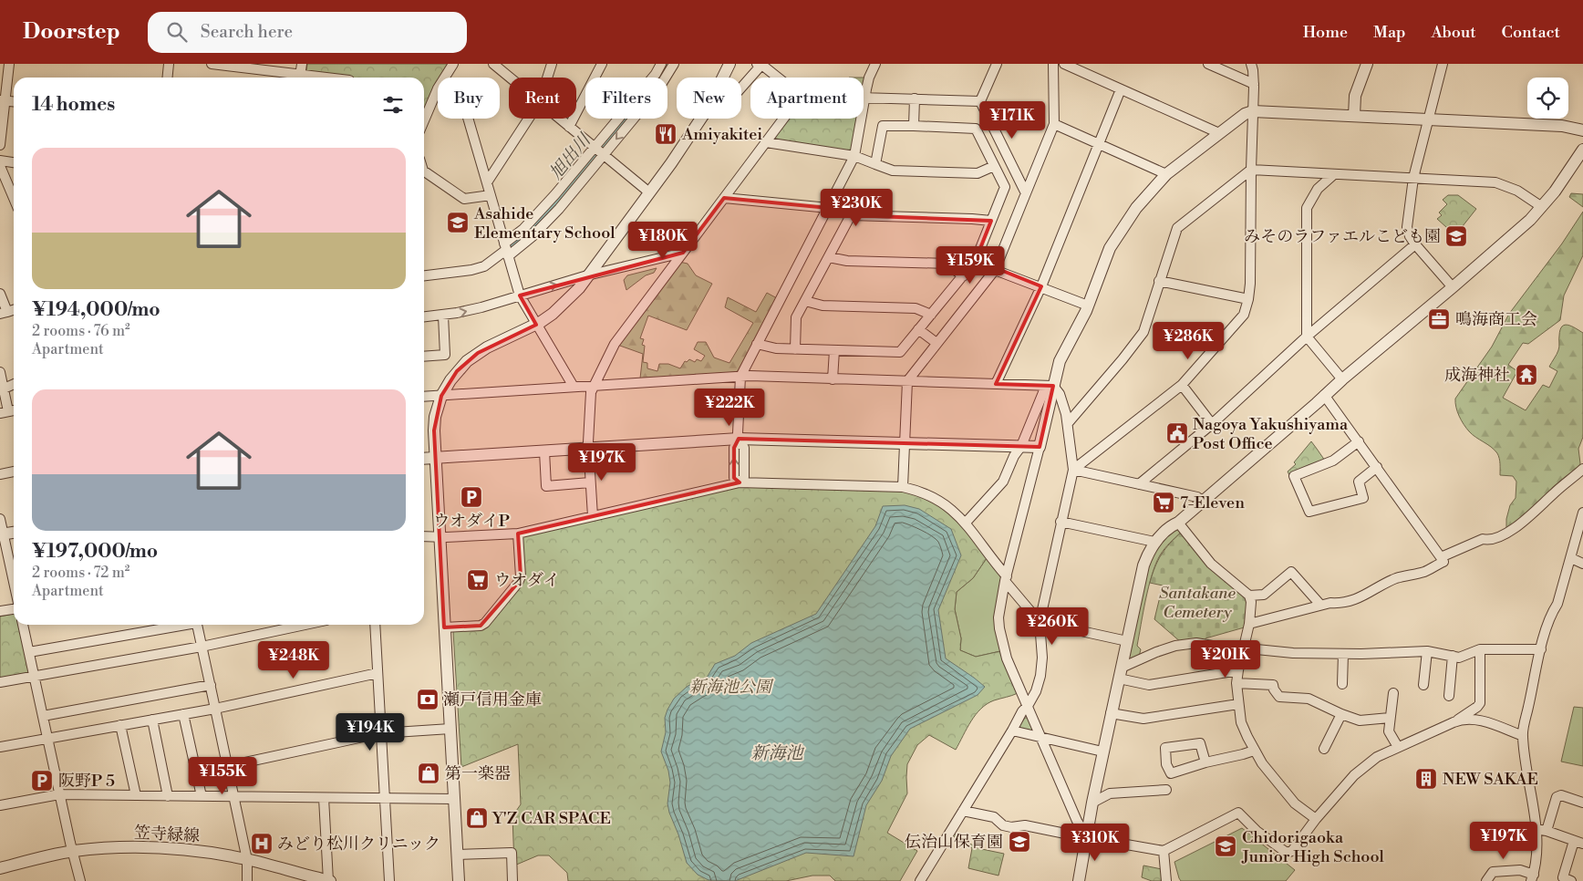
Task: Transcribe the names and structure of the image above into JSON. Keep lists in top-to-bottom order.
{
  "streets": {
    "street": ["笠寺緑線"]
  },
  "water": ["旭出川", "新海池"],
  "parks": ["Santakane Cemetery", "新海池公園"],
  "places": {
    "restaurant": ["Amiyakitei"],
    "school or university": [
      "Asahide Elementary School",
      "みそのラファエルこども園",
      "伝治山保育園",
      "Chidorigaoka Junior High School"
    ],
    "office": ["鳴海商工会"],
    "temple": ["成海神社"],
    "public building": ["Nagoya Yakushiyama Post Office"],
    "parking": ["ウオダイP", "阪野P 5"],
    "supermarket": ["7-Eleven", "ウオダイ"],
    "bank": ["瀬戸信用金庫"],
    "shop": ["第一楽器", "Y'Z CAR SPACE"],
    "building": ["NEW SAKAE"],
    "hospital": ["みどり松川クリニック"]
  },
  "page": {
    "header": "Doorstep",
    "search": "Search here",
    "nav": [
      "Home",
      "Map",
      "About",
      "Contact"
    ],
    "chip": [
      "Buy",
      "Rent",
      "Filters",
      "New",
      "Apartment"
    ],
    "heading": "14 homes",
    "price": [
      "¥171K",
      "¥230K",
      "¥180K",
      "¥159K",
      "¥286K",
      "¥222K",
      "¥197K",
      "¥260K",
      "¥201K",
      "¥248K",
      "¥194K",
      "¥155K",
      "¥197K",
      "¥310K"
    ],
    "list": [
      {
        "name": "¥194,000/mo",
        "note": "2 rooms · 76 m² · Apartment"
      },
      {
        "name": "¥197,000/mo",
        "note": "2 rooms · 72 m² · Apartment"
      }
    ]
  }
}
